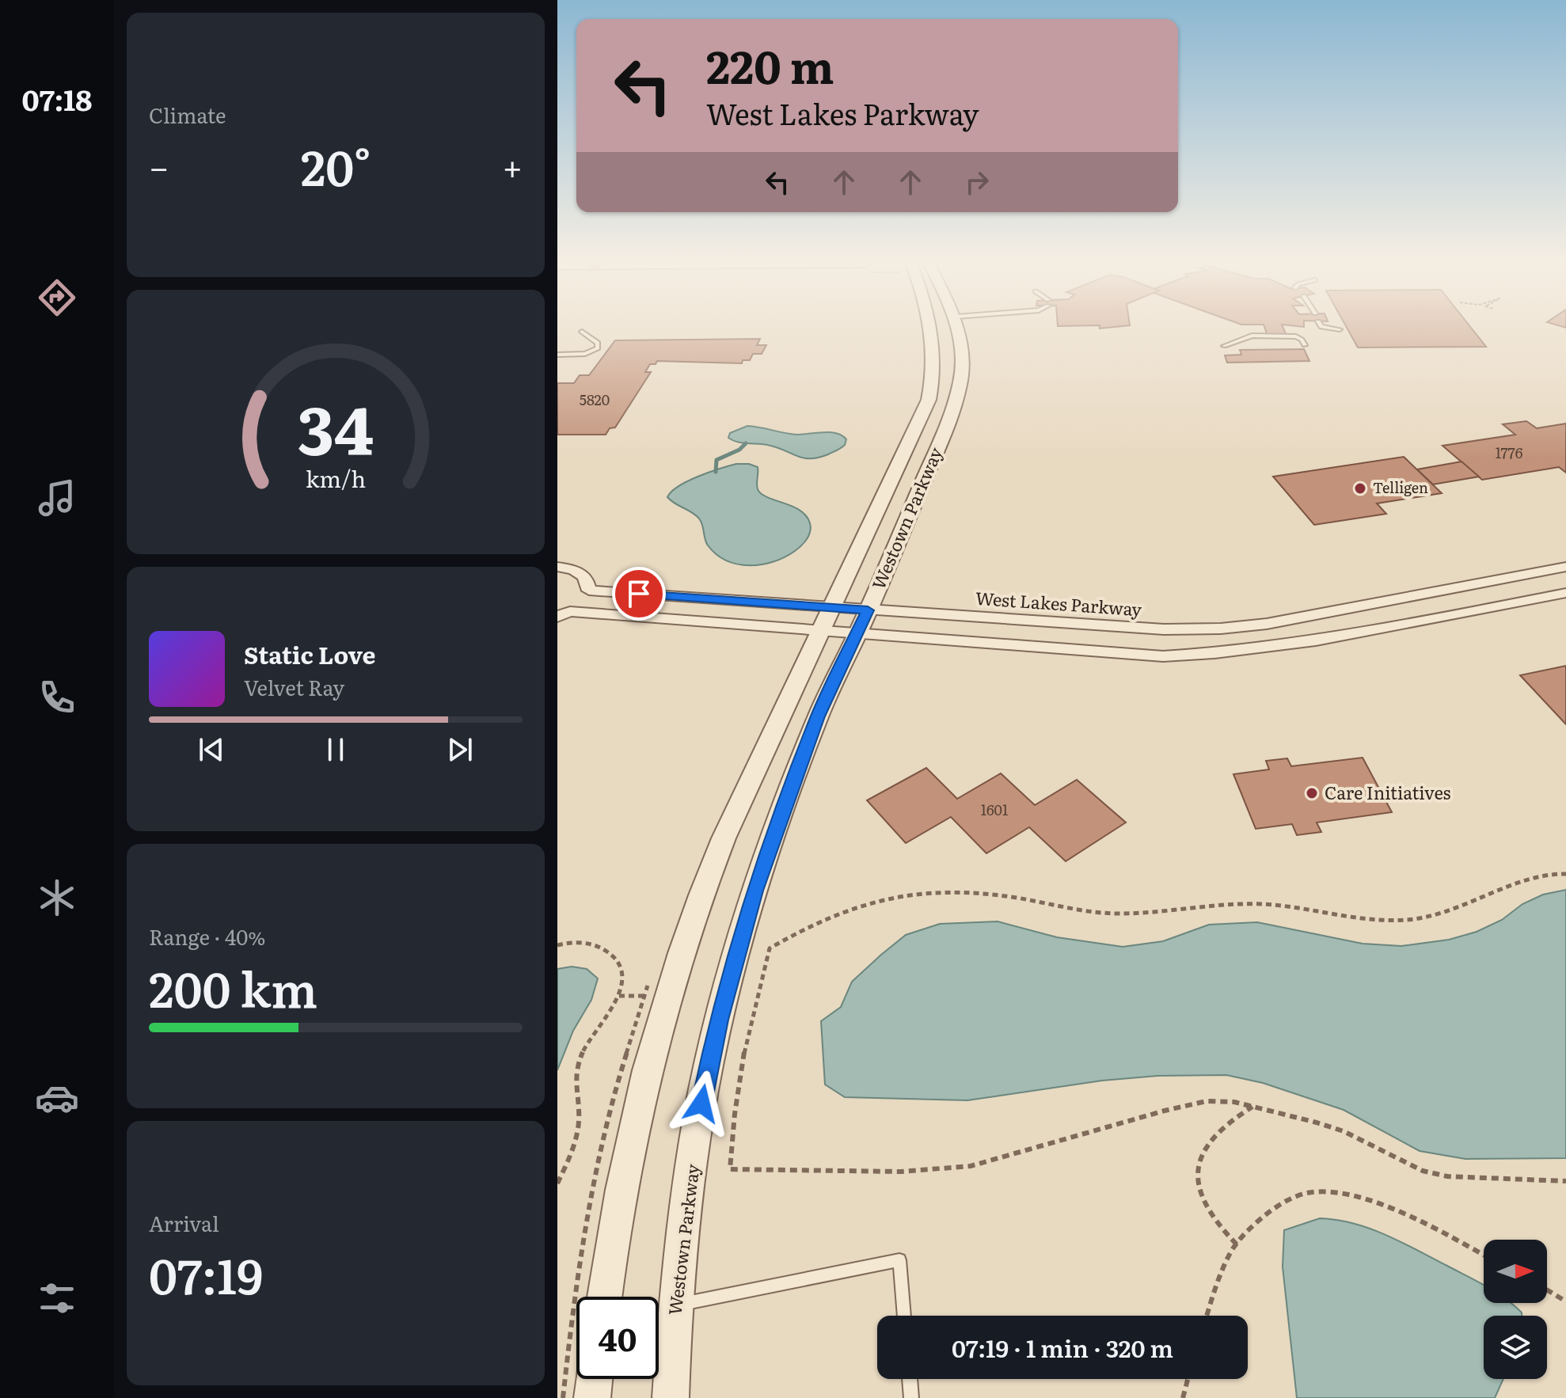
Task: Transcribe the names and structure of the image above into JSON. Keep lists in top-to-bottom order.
{
  "streets": {
    "street": ["Westown Parkway", "West Lakes Parkway"]
  },
  "crossings": [
    ["Westown Parkway", "West Lakes Parkway"]
  ],
  "places": ["Telligen", "Care Initiatives"],
  "house_numbers": ["5820", "1776", "1601"],
  "north": "right",
  "page": {
    "tabs": "07:18",
    "tile": [
      "Climate",
      ["Range · 40%", "200 km"],
      ["Arrival", "07:19"]
    ],
    "turn": ["220 m", "West Lakes Parkway"],
    "heat": ["−", "20°", "+"],
    "song": ["Static Love", "Velvet Ray"],
    "limit": "40",
    "trip": "07:19 · 1 min · 320 m",
    "gauge": ["34", "km/h"]
  }
}
